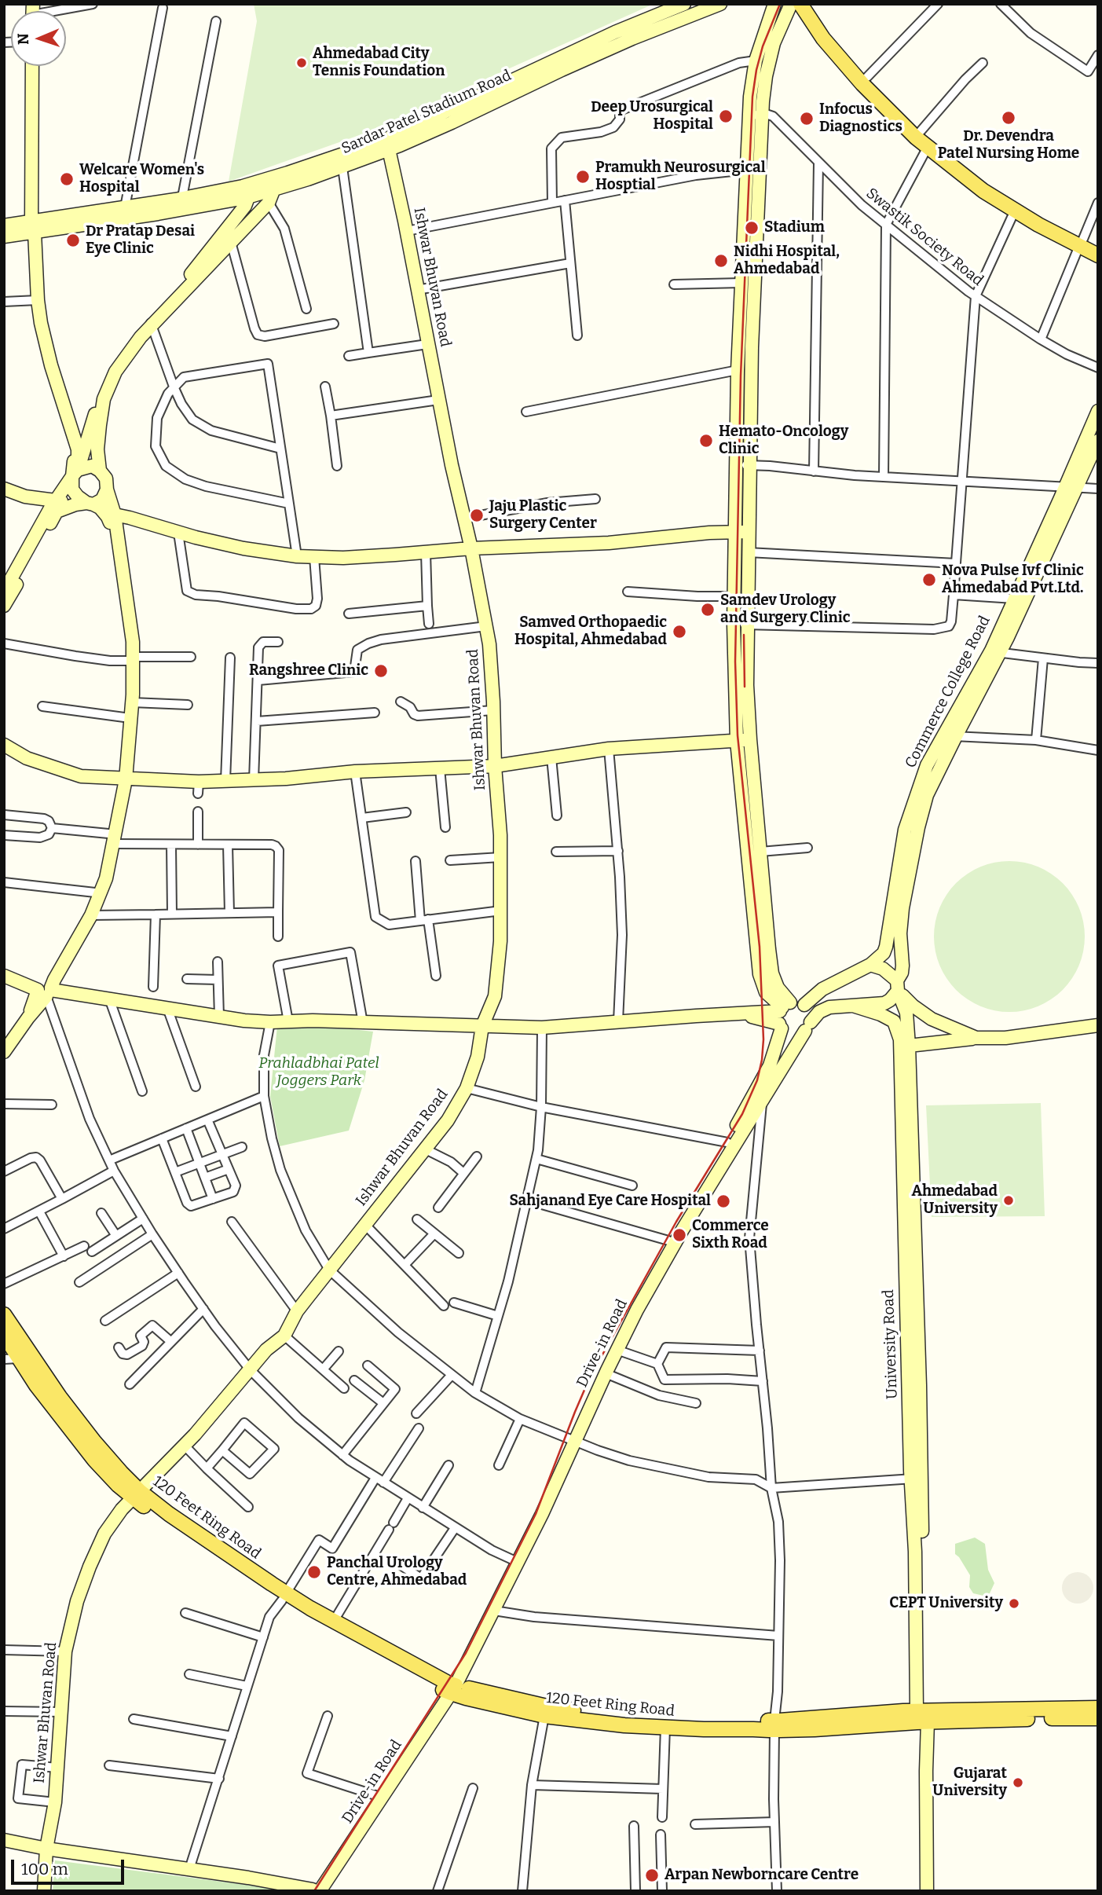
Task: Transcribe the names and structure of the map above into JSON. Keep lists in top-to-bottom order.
{
  "streets": {
    "main road": ["120 Feet Ring Road"],
    "street": [
      "Sardar Patel Stadium Road",
      "Swastik Society Road",
      "Ishwar Bhuvan Road",
      "Commerce College Road",
      "Drive-in Road",
      "University Road"
    ]
  },
  "crossings": [
    ["Sardar Patel Stadium Road", "Ishwar Bhuvan Road"],
    ["Ishwar Bhuvan Road", "120 Feet Ring Road"],
    ["Commerce College Road", "University Road"],
    ["Drive-in Road", "120 Feet Ring Road"],
    ["University Road", "120 Feet Ring Road"]
  ],
  "parks": ["Prahladbhai Patel Joggers Park"],
  "places": [
    "Ahmedabad City Tennis Foundation",
    "Deep Urosurgical Hospital",
    "Dr. Devendra Patel Nursing Home",
    "Infocus Diagnostics",
    "Pramukh Neurosurgical Hosptial",
    "Welcare Women's Hospital",
    "Stadium",
    "Dr Pratap Desai Eye Clinic",
    "Nidhi Hospital, Ahmedabad",
    "Hemato-Oncology Clinic",
    "Jaju Plastic Surgery Center",
    "Nova Pulse Ivf Clinic Ahmedabad Pvt.Ltd.",
    "Samdev Urology and Surgery Clinic",
    "Samved Orthopaedic Hospital, Ahmedabad",
    "Rangshree Clinic",
    "Ahmedabad University",
    "Sahjanand Eye Care Hospital",
    "Commerce Sixth Road",
    "Panchal Urology Centre, Ahmedabad",
    "CEPT University",
    "Gujarat University",
    "Arpan Newborncare Centre"
  ],
  "scale_bar": "100 m",
  "north": "left"
}
